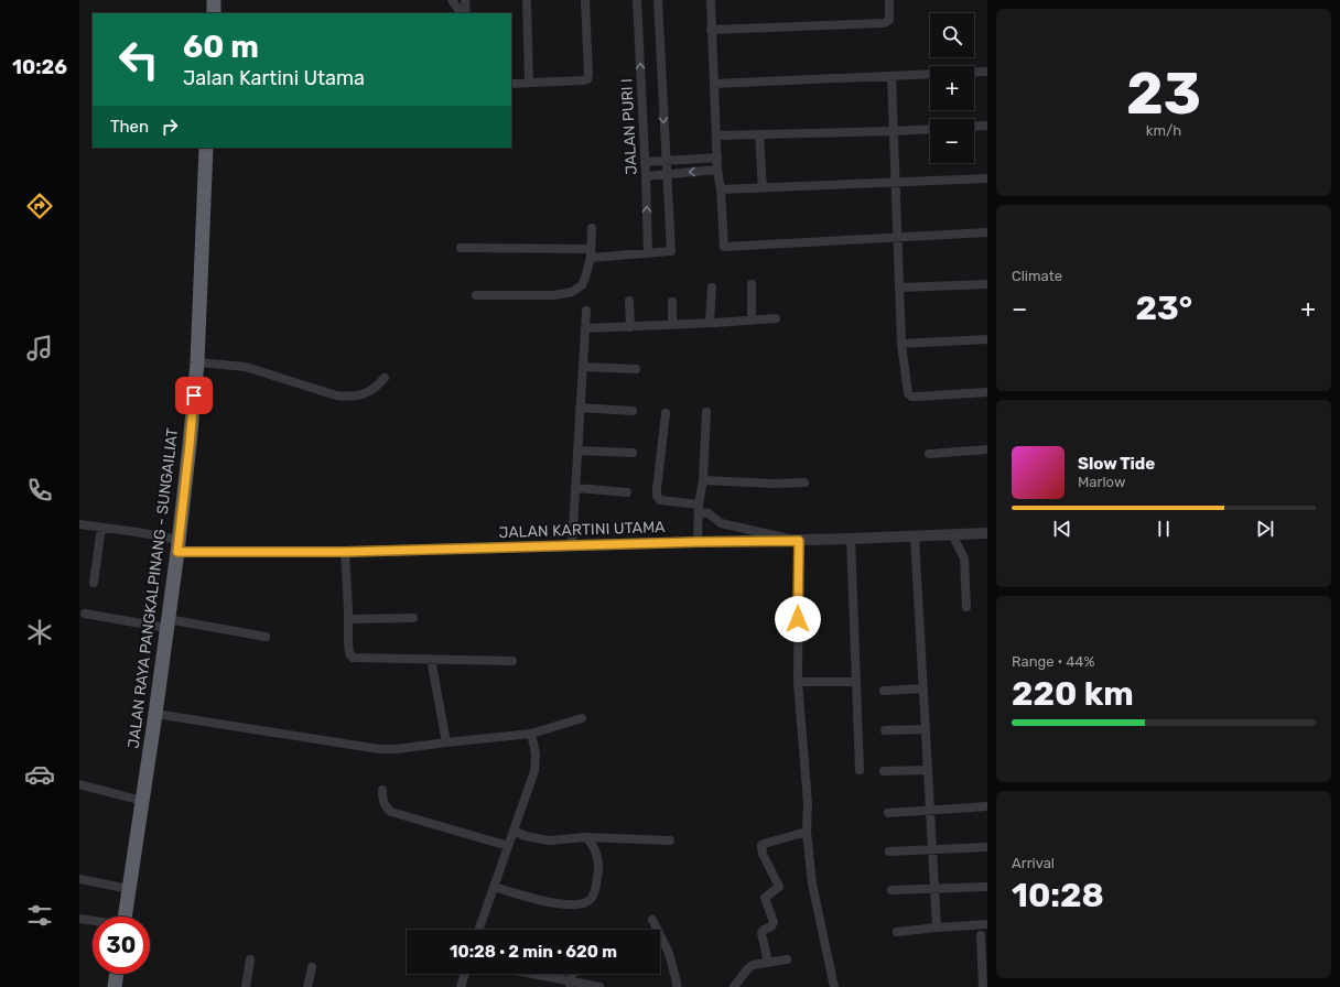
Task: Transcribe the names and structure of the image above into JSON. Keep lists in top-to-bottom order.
{
  "streets": {
    "highway": ["JALAN RAYA PANGKALPINANG - SUNGAILIAT"],
    "street": ["JALAN PURI I", "JALAN KARTINI UTAMA"]
  },
  "crossings": [
    ["JALAN KARTINI UTAMA", "JALAN RAYA PANGKALPINANG - SUNGAILIAT"]
  ],
  "page": {
    "tabs": "10:26",
    "tile": [
      ["23", "km/h"],
      "Climate",
      ["Range · 44%", "220 km"],
      ["Arrival", "10:28"]
    ],
    "map_buttons": ["+", "−"],
    "turn": ["60 m", "Jalan Kartini Utama"],
    "then": "Then",
    "heat": ["−", "23°", "+"],
    "song": ["Slow Tide", "Marlow"],
    "limit": "30",
    "trip": "10:28 · 2 min · 620 m"
  }
}
